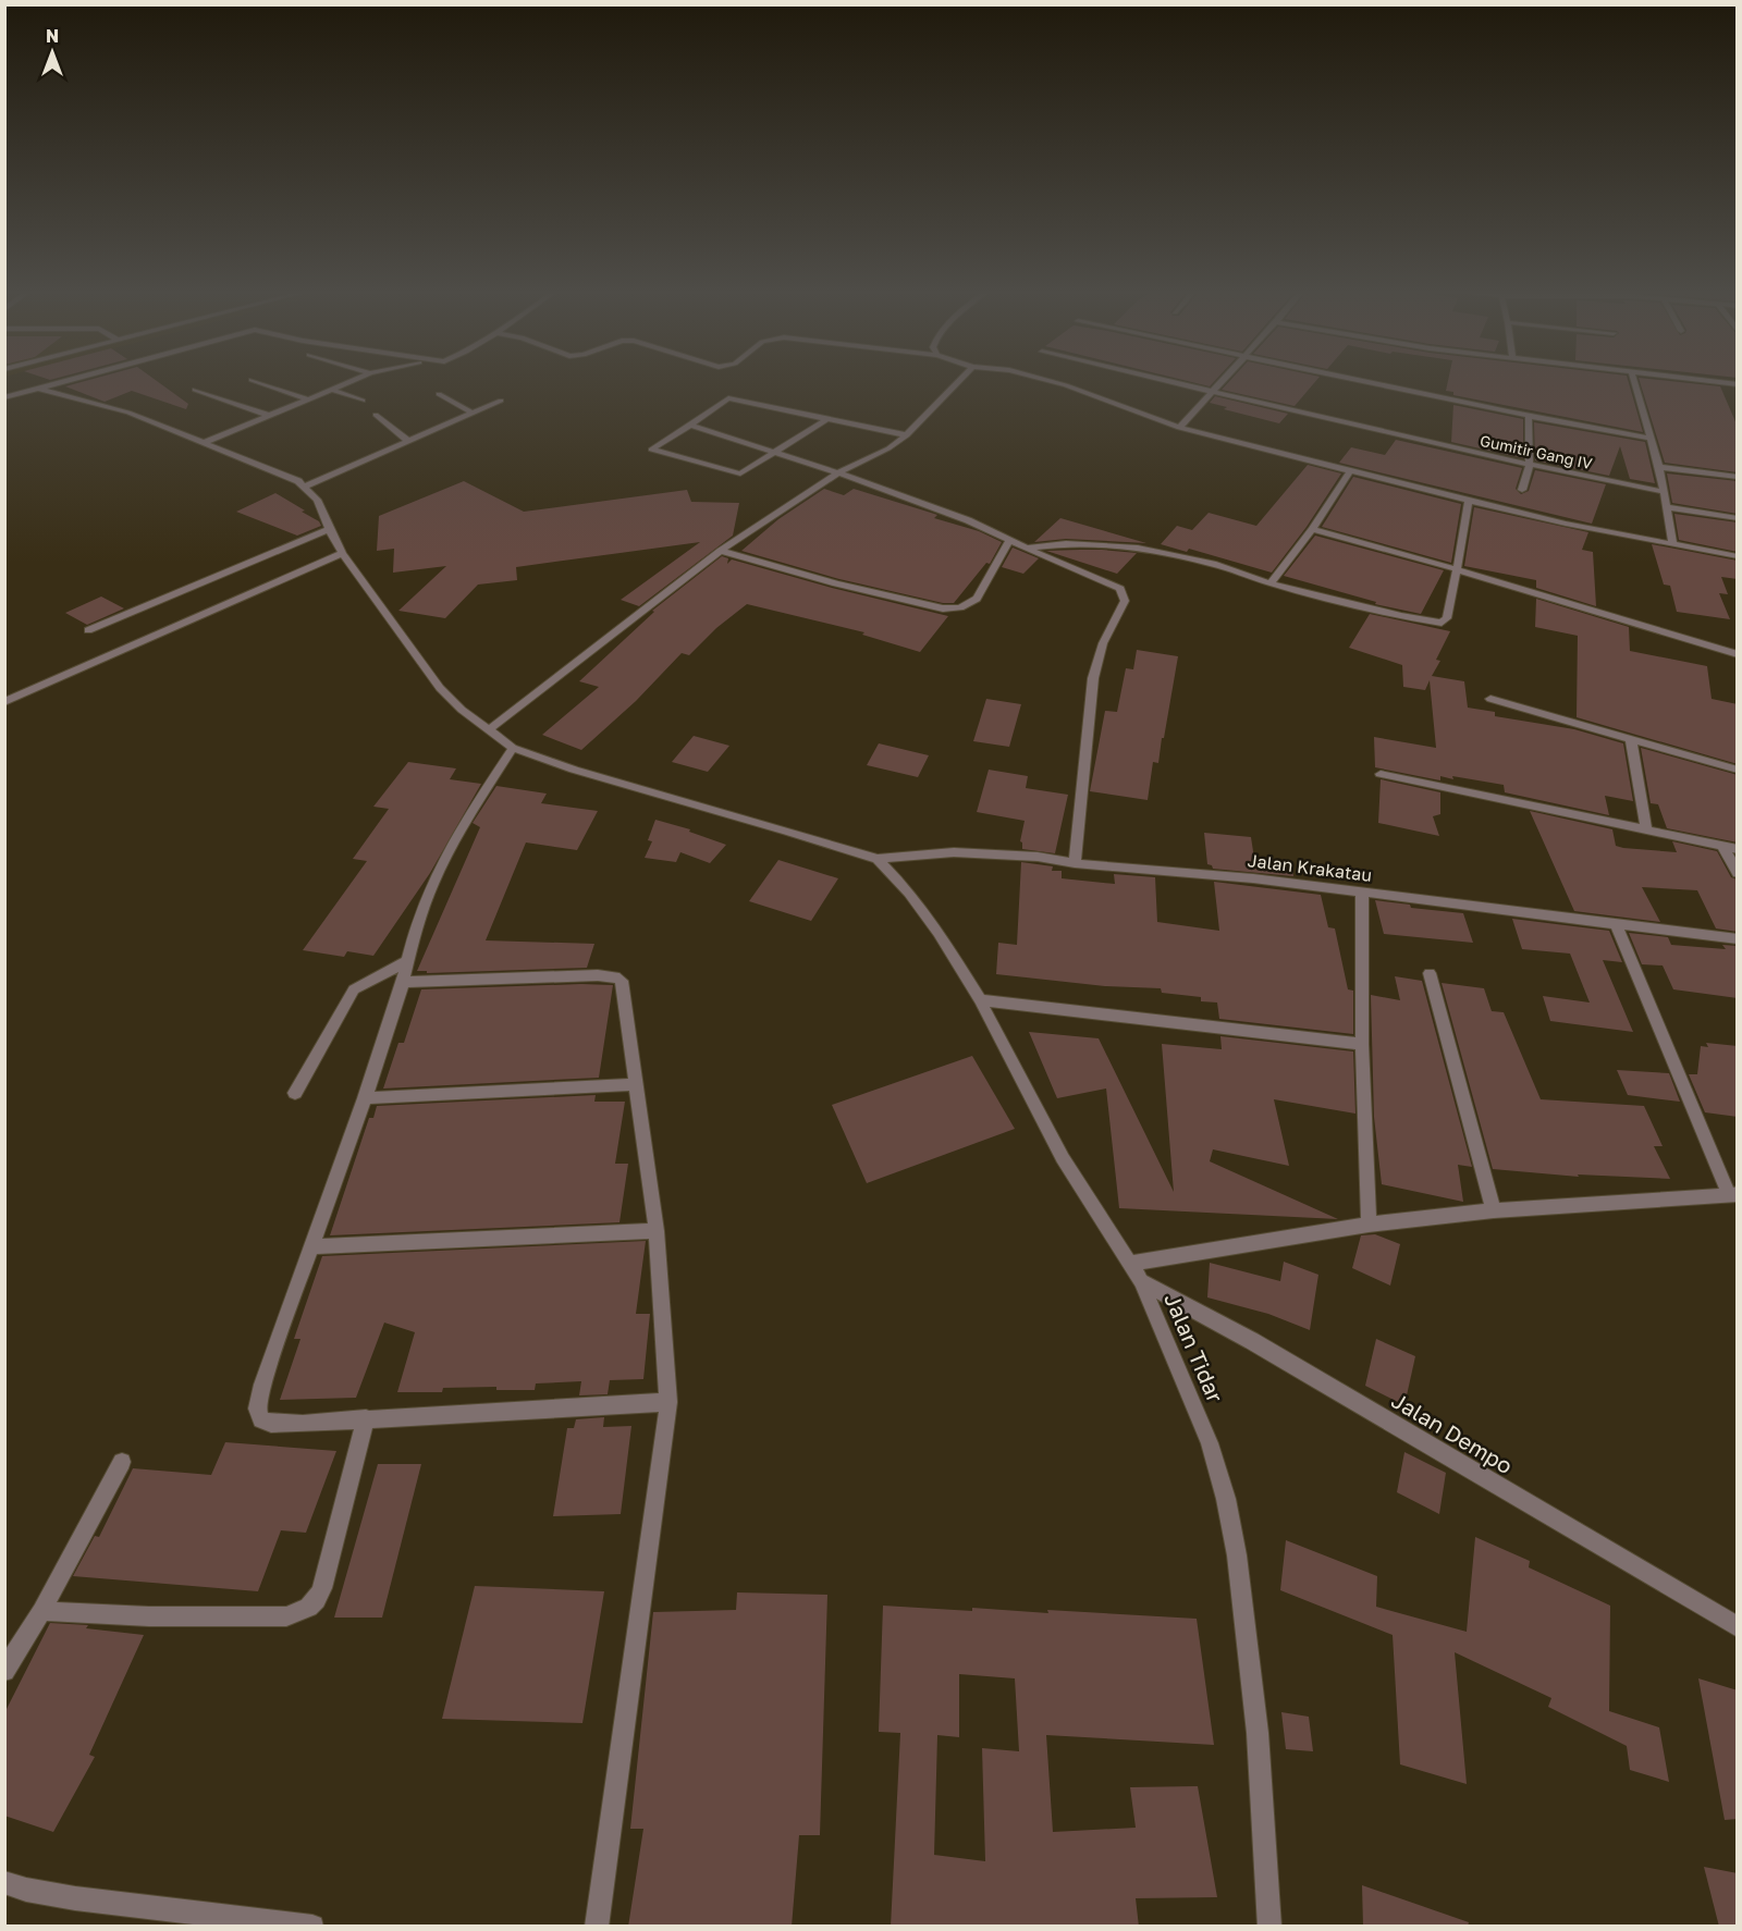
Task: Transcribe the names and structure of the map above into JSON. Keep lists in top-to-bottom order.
{
  "streets": {
    "street": [
      "Gumitir Gang IV",
      "Jalan Krakatau",
      "Jalan Tidar",
      "Jalan Dempo"
    ]
  },
  "crossings": [
    ["Jalan Krakatau", "Jalan Tidar"],
    ["Jalan Tidar", "Jalan Dempo"]
  ],
  "north": "top"
}
